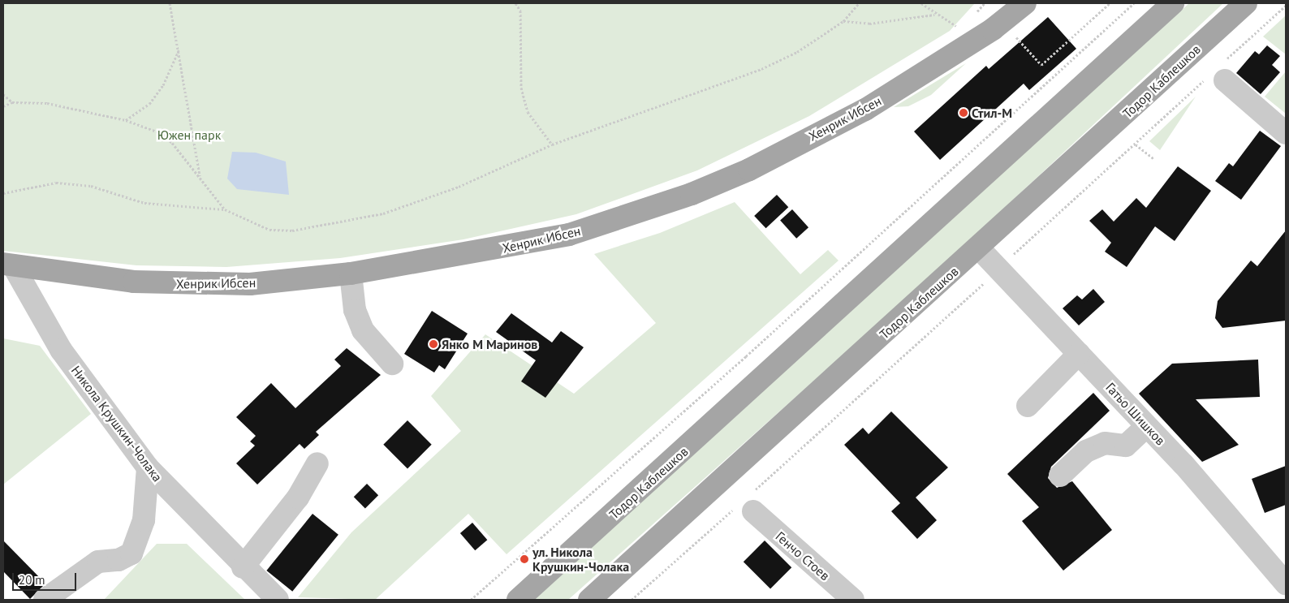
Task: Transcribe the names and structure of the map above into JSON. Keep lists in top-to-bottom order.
{
  "streets": {
    "main road": ["Тодор Каблешков", "Хенрик Ибсен"],
    "street": ["Гатьо Шишков", "Никола Крушкин-Чолака", "Генчо Стоев"]
  },
  "crossings": [
    ["Тодор Каблешков", "Гатьо Шишков"],
    ["Хенрик Ибсен", "Никола Крушкин-Чолака"]
  ],
  "parks": ["Южен парк"],
  "places": ["Стил-М", "Янко М Маринов", "ул. Никола Крушкин-Чолака"],
  "scale_bar": "20 m"
}
